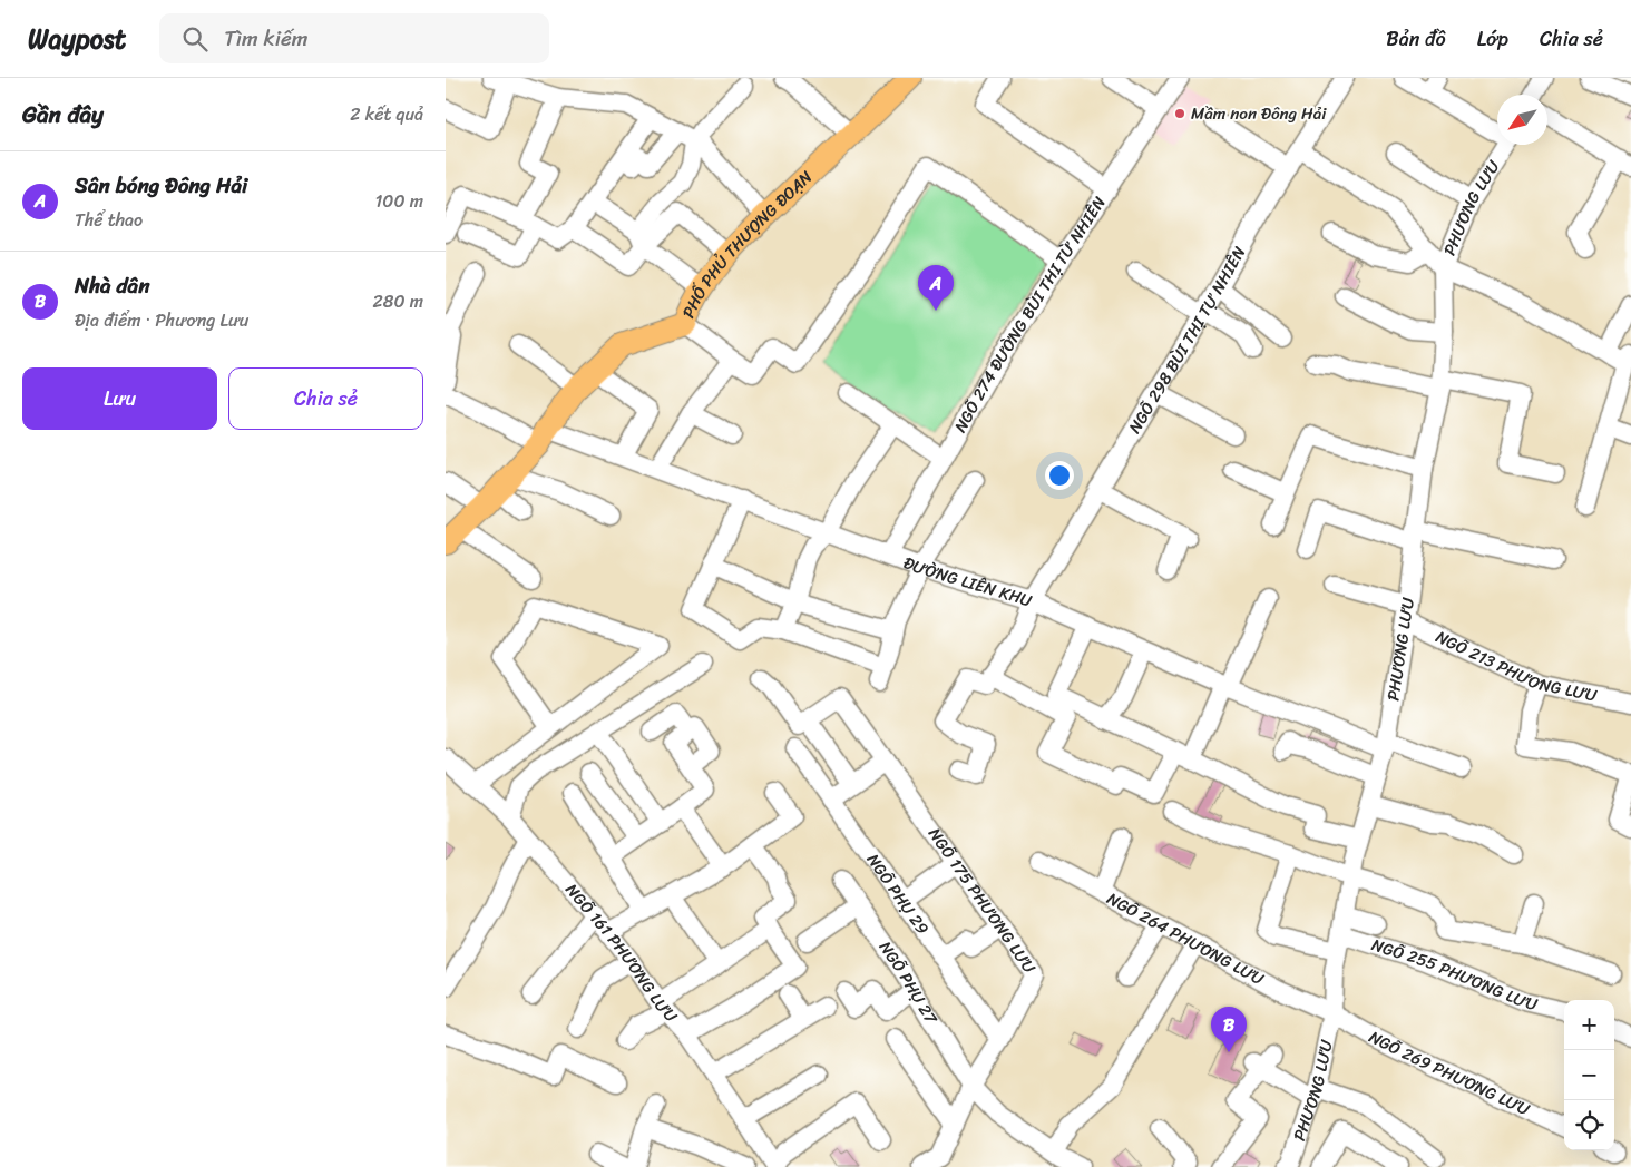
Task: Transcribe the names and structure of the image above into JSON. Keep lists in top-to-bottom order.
{
  "streets": {
    "main road": ["PHỐ PHỦ THƯỢNG ĐOẠN"],
    "street": [
      "PHƯƠNG LƯU",
      "NGÕ 274 ĐƯỜNG BÙI THỊ TỪ NHIÊN",
      "NGÕ 298 BÙI THỊ TỰ NHIÊN",
      "ĐƯỜNG LIÊN KHU",
      "NGÕ 213 PHƯƠNG LƯU",
      "NGÕ PHỤ 29",
      "NGÕ 175 PHƯƠNG LƯU",
      "NGÕ 264 PHƯƠNG LƯU",
      "NGÕ 161 PHƯƠNG LƯU",
      "NGÕ 255 PHƯƠNG LƯU",
      "NGÕ PHỤ 27",
      "NGÕ 269 PHƯƠNG LƯU"
    ]
  },
  "crossings": [
    ["PHƯƠNG LƯU", "ĐƯỜNG LIÊN KHU"],
    ["PHƯƠNG LƯU", "NGÕ 213 PHƯƠNG LƯU"],
    ["PHƯƠNG LƯU", "NGÕ 264 PHƯƠNG LƯU"],
    ["PHƯƠNG LƯU", "NGÕ 255 PHƯƠNG LƯU"],
    ["PHƯƠNG LƯU", "NGÕ 269 PHƯƠNG LƯU"],
    ["PHỐ PHỦ THƯỢNG ĐOẠN", "ĐƯỜNG LIÊN KHU"],
    ["NGÕ 274 ĐƯỜNG BÙI THỊ TỪ NHIÊN", "ĐƯỜNG LIÊN KHU"],
    ["NGÕ 298 BÙI THỊ TỰ NHIÊN", "ĐƯỜNG LIÊN KHU"],
    ["NGÕ PHỤ 29", "NGÕ 175 PHƯƠNG LƯU"],
    ["NGÕ 175 PHƯƠNG LƯU", "NGÕ PHỤ 27"],
    ["NGÕ 264 PHƯƠNG LƯU", "NGÕ 269 PHƯƠNG LƯU"]
  ],
  "places": ["Mầm non Đông Hải"],
  "north": "bottom left",
  "page": {
    "header": "Waypost",
    "search": "Tìm kiếm",
    "nav": ["Bản đồ", "Lớp", "Chia sẻ"],
    "heading": ["Gần đây", "2 kết quả"],
    "list": [
      {
        "mark": "A",
        "name": "Sân bóng Đông Hải",
        "note": "Thể thao",
        "value": "100 m"
      },
      {
        "mark": "B",
        "name": "Nhà dân",
        "note": "Địa điểm · Phương Lưu",
        "value": "280 m"
      }
    ],
    "pins": ["A", "B"],
    "buttons": ["Lưu", "Chia sẻ"],
    "map_buttons": ["+", "−"]
  }
}
